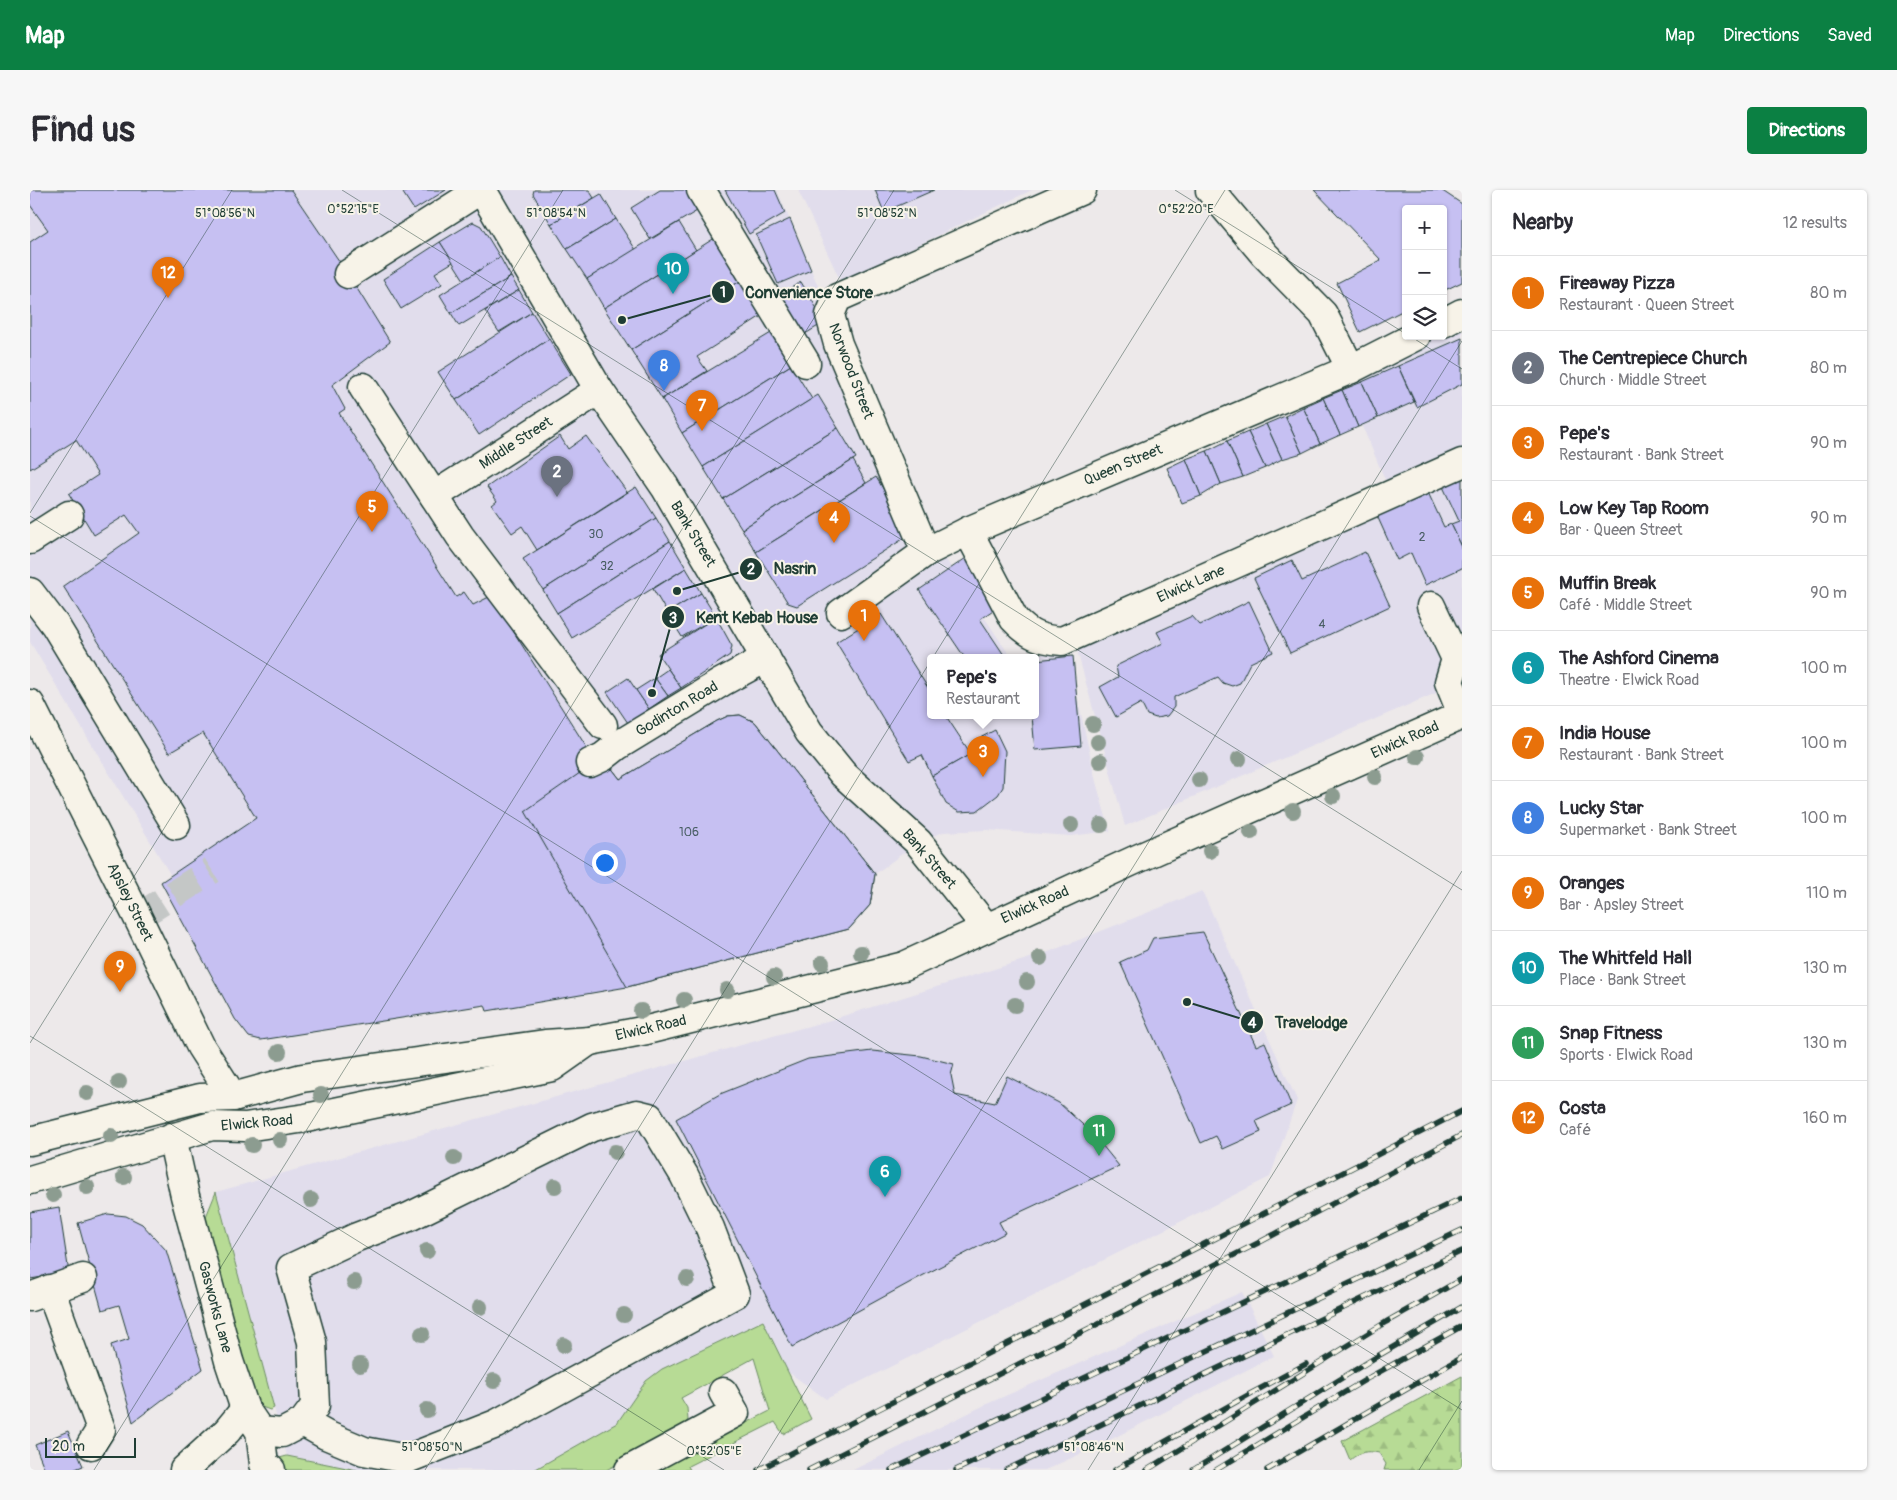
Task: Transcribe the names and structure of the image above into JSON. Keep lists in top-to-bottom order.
{
  "streets": {
    "street": [
      "Norwood Street",
      "Middle Street",
      "Queen Street",
      "Bank Street",
      "Elwick Lane",
      "Godinton Road",
      "Elwick Road",
      "Apsley Street",
      "Gasworks Lane"
    ]
  },
  "crossings": [
    ["Norwood Street", "Queen Street"],
    ["Middle Street", "Bank Street"],
    ["Queen Street", "Elwick Lane"],
    ["Bank Street", "Godinton Road"],
    ["Bank Street", "Elwick Road"],
    ["Elwick Road", "Apsley Street"],
    ["Elwick Road", "Gasworks Lane"]
  ],
  "places": [
    "Convenience Store",
    "Nasrin",
    "Kent Kebab House",
    "Travelodge"
  ],
  "house_numbers": [
    "30",
    "2",
    "32",
    "4",
    "106"
  ],
  "scale_bar": "20 m",
  "page": {
    "header": "Map",
    "nav": ["Map", "Directions", "Saved"],
    "buttons": "Directions",
    "title": "Find us",
    "heading": ["Nearby", "12 results"],
    "map_buttons": ["+", "−"],
    "pins": [
      "10",
      "12",
      "8",
      "7",
      "2",
      "5",
      "4",
      "1",
      "3",
      "9",
      "11",
      "6"
    ],
    "list": [
      {
        "mark": "1",
        "name": "Fireaway Pizza",
        "note": "Restaurant · Queen Street",
        "value": "80 m"
      },
      {
        "mark": "2",
        "name": "The Centrepiece Church",
        "note": "Church · Middle Street",
        "value": "80 m"
      },
      {
        "mark": "3",
        "name": "Pepe's",
        "note": "Restaurant · Bank Street",
        "value": "90 m"
      },
      {
        "mark": "4",
        "name": "Low Key Tap Room",
        "note": "Bar · Queen Street",
        "value": "90 m"
      },
      {
        "mark": "5",
        "name": "Muffin Break",
        "note": "Café · Middle Street",
        "value": "90 m"
      },
      {
        "mark": "6",
        "name": "The Ashford Cinema",
        "note": "Theatre · Elwick Road",
        "value": "100 m"
      },
      {
        "mark": "7",
        "name": "India House",
        "note": "Restaurant · Bank Street",
        "value": "100 m"
      },
      {
        "mark": "8",
        "name": "Lucky Star",
        "note": "Supermarket · Bank Street",
        "value": "100 m"
      },
      {
        "mark": "9",
        "name": "Oranges",
        "note": "Bar · Apsley Street",
        "value": "110 m"
      },
      {
        "mark": "10",
        "name": "The Whitfeld Hall",
        "note": "Place · Bank Street",
        "value": "130 m"
      },
      {
        "mark": "11",
        "name": "Snap Fitness",
        "note": "Sports · Elwick Road",
        "value": "130 m"
      },
      {
        "mark": "12",
        "name": "Costa",
        "note": "Café",
        "value": "160 m"
      }
    ],
    "popup": ["Pepe's", "Restaurant"],
    "scale": "20 m"
  },
  "coordinates": [
    "0°52'15\"E",
    "0°52'20\"E",
    "51°08'56\"N",
    "51°08'54\"N",
    "51°08'52\"N",
    "51°08'50\"N",
    "51°08'46\"N",
    "0°52'05\"E"
  ]
}
